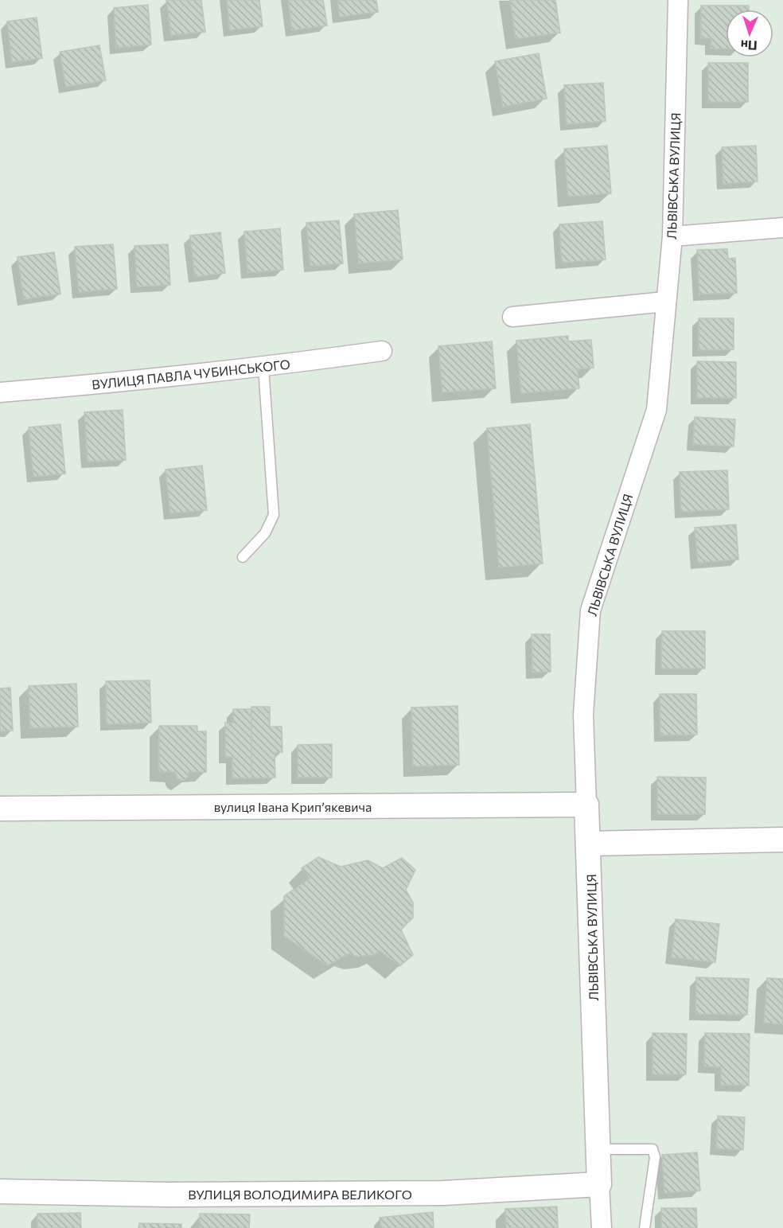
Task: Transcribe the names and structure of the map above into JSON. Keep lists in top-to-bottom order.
{
  "streets": {
    "street": [
      "ЛЬВІВСЬКА ВУЛИЦЯ",
      "ВУЛИЦЯ ПАВЛА ЧУБИНСЬКОГО",
      "вулиця Івана Крипʼякевича",
      "ВУЛИЦЯ ВОЛОДИМИРА ВЕЛИКОГО"
    ]
  },
  "crossings": [
    ["ЛЬВІВСЬКА ВУЛИЦЯ", "вулиця Івана Крипʼякевича"],
    ["ЛЬВІВСЬКА ВУЛИЦЯ", "ВУЛИЦЯ ВОЛОДИМИРА ВЕЛИКОГО"]
  ],
  "north": "bottom"
}
